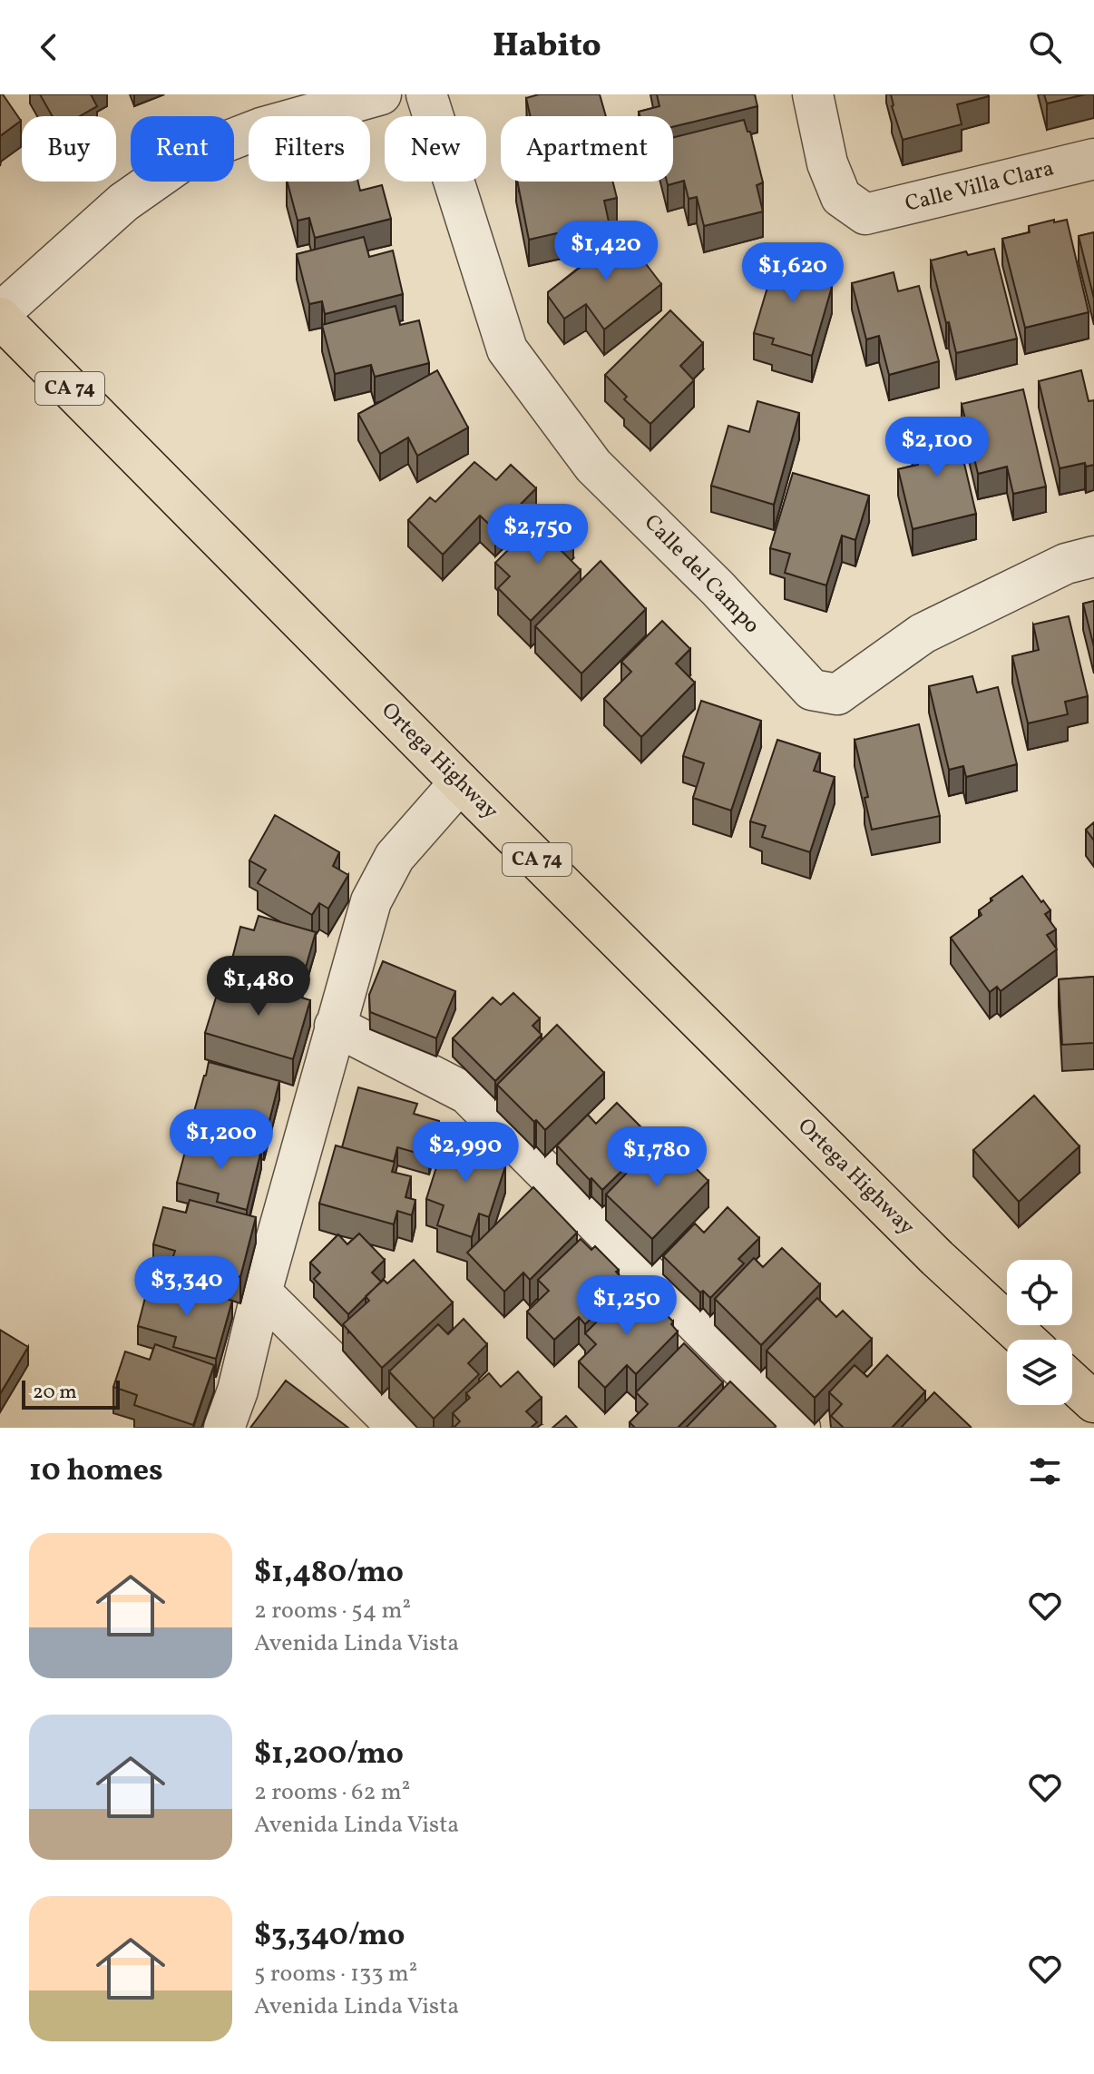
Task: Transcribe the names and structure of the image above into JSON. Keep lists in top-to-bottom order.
{
  "streets": {
    "main road": ["CA 74", "Ortega Highway"],
    "street": ["Calle Villa Clara", "Calle del Campo"]
  },
  "scale_bar": "20 m",
  "page": {
    "header": "Habito",
    "chip": [
      "Buy",
      "Rent",
      "Filters",
      "New",
      "Apartment"
    ],
    "price": [
      "$1,420",
      "$1,620",
      "$2,100",
      "$2,750",
      "$1,480",
      "$1,200",
      "$2,990",
      "$1,780",
      "$3,340",
      "$1,250"
    ],
    "scale": "20 m",
    "heading": "10 homes",
    "list": [
      {
        "name": "$1,480/mo",
        "note": "2 rooms · 54 m² · Avenida Linda Vista"
      },
      {
        "name": "$1,200/mo",
        "note": "2 rooms · 62 m² · Avenida Linda Vista"
      },
      {
        "name": "$3,340/mo",
        "note": "5 rooms · 133 m² · Avenida Linda Vista"
      }
    ]
  }
}
